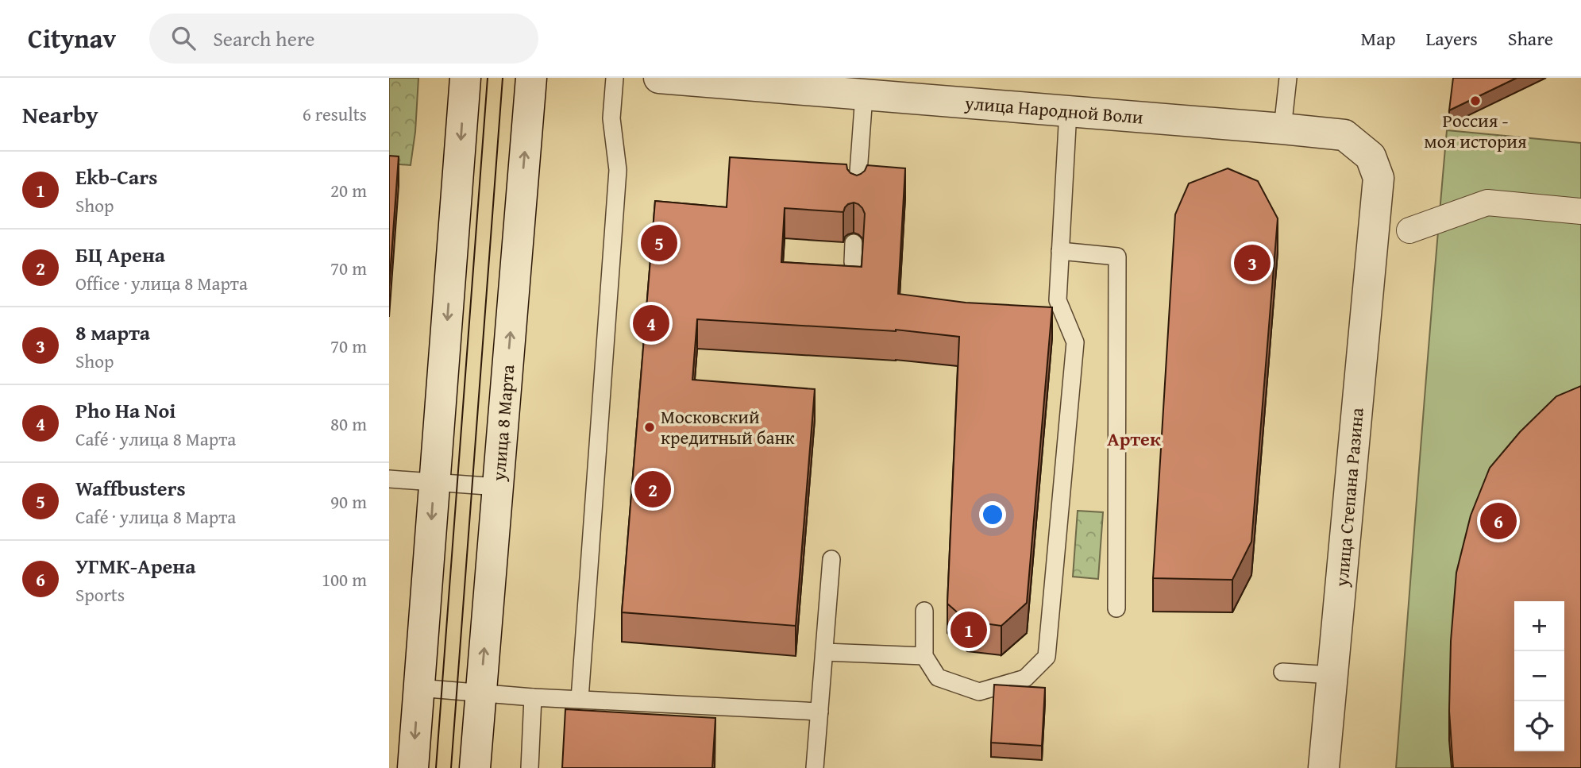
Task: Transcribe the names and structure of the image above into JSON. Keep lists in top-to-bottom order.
{
  "streets": {
    "main road": ["улица Народной Воли", "улица 8 Марта", "улица Степана Разина"]
  },
  "crossings": [
    ["улица Народной Воли", "улица Степана Разина"]
  ],
  "districts": ["Артек"],
  "places": ["Россия - моя история", "Московский кредитный банк"],
  "page": {
    "header": "Citynav",
    "search": "Search here",
    "nav": ["Map", "Layers", "Share"],
    "heading": ["Nearby", "6 results"],
    "list": [
      {
        "mark": "1",
        "name": "Ekb-Cars",
        "note": "Shop",
        "value": "20 m"
      },
      {
        "mark": "2",
        "name": "БЦ Арена",
        "note": "Office · улица 8 Марта",
        "value": "70 m"
      },
      {
        "mark": "3",
        "name": "8 марта",
        "note": "Shop",
        "value": "70 m"
      },
      {
        "mark": "4",
        "name": "Pho Ha Noi",
        "note": "Café · улица 8 Марта",
        "value": "80 m"
      },
      {
        "mark": "5",
        "name": "Waffbusters",
        "note": "Café · улица 8 Марта",
        "value": "90 m"
      },
      {
        "mark": "6",
        "name": "УГМК-Арена",
        "note": "Sports",
        "value": "100 m"
      }
    ],
    "pins": [
      "5",
      "3",
      "4",
      "2",
      "6",
      "1"
    ],
    "map_buttons": ["+", "−"]
  }
}
